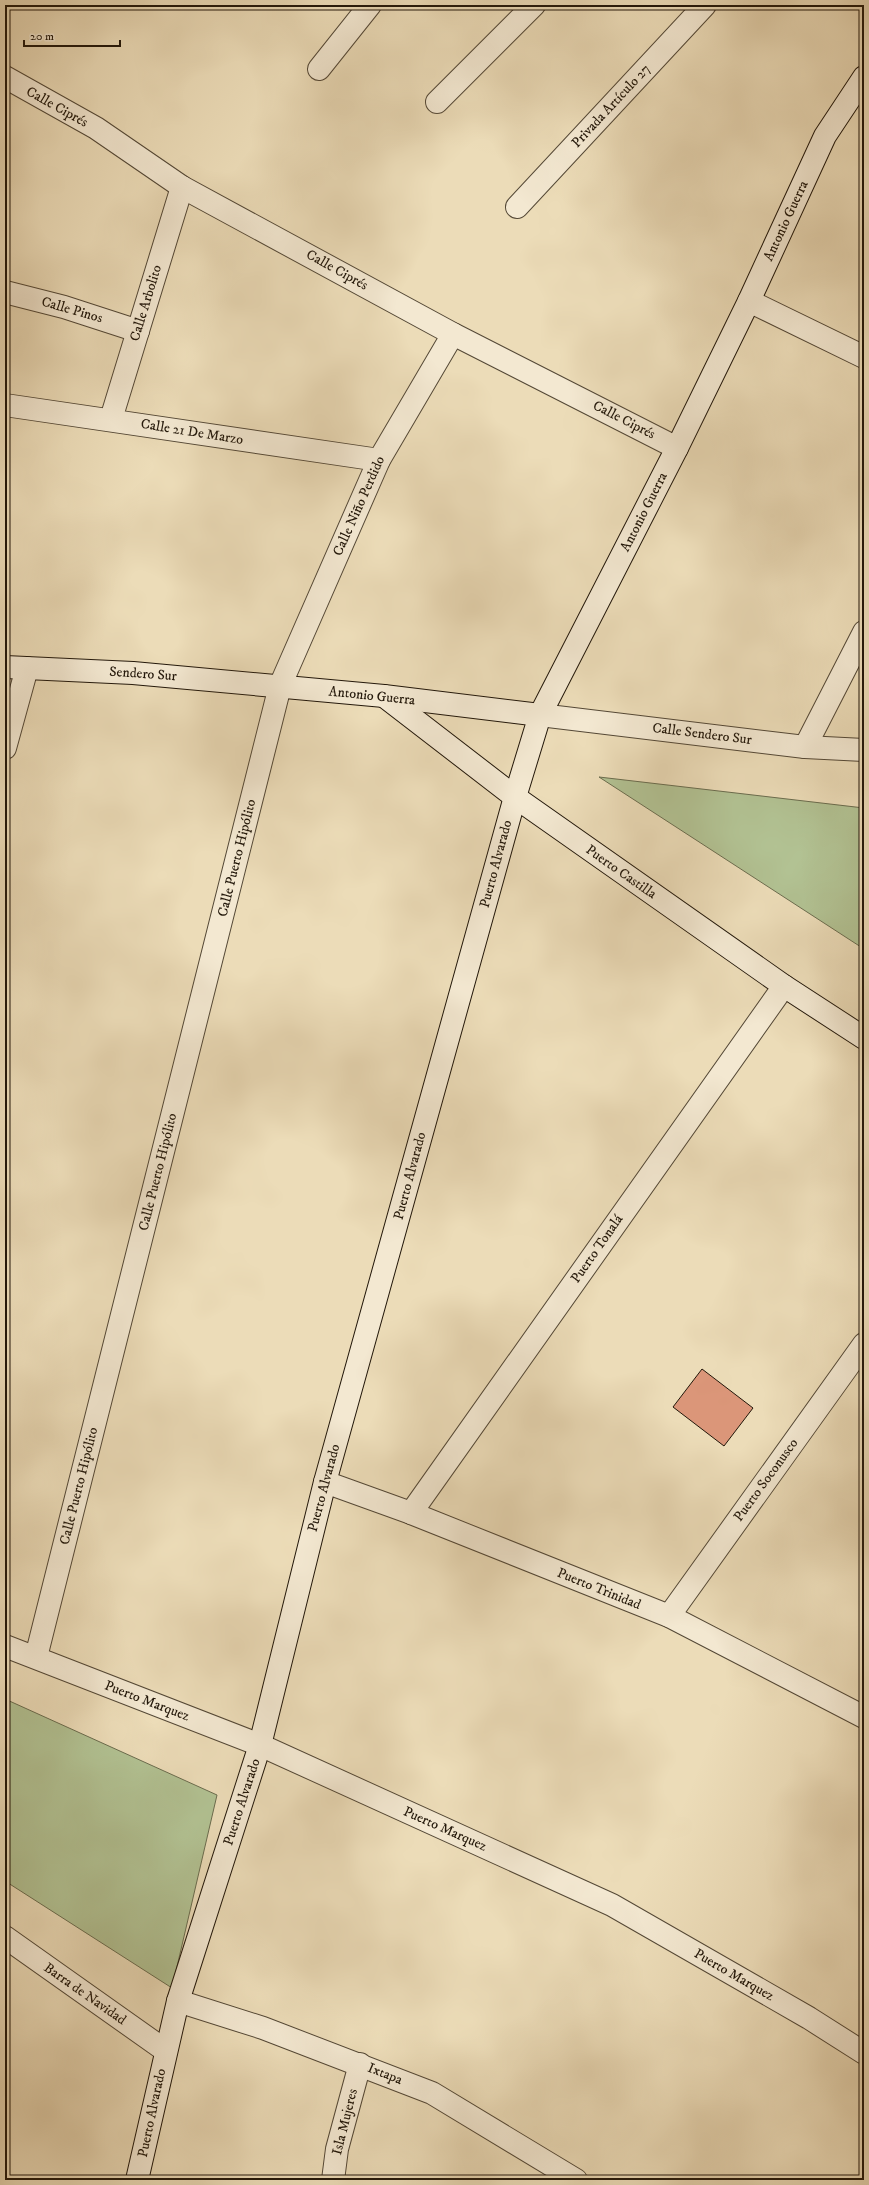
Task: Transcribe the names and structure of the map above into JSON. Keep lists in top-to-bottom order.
{
  "streets": {
    "street": [
      "Privada Artículo 27",
      "Calle Ciprés",
      "Antonio Guerra",
      "Calle Arbolito",
      "Calle Pinos",
      "Calle 21 De Marzo",
      "Calle Niño Perdido",
      "Sendero Sur",
      "Calle Sendero Sur",
      "Calle Puerto Hipólito",
      "Puerto Alvarado",
      "Puerto Castilla",
      "Puerto Tonalá",
      "Puerto Soconusco",
      "Puerto Trinidad",
      "Puerto Marquez",
      "Barra de Navidad",
      "Ixtapa",
      "Isla Mujeres"
    ]
  },
  "crossings": [
    ["Calle Ciprés", "Antonio Guerra"],
    ["Calle Ciprés", "Calle Arbolito"],
    ["Calle Ciprés", "Calle Niño Perdido"],
    ["Antonio Guerra", "Calle Niño Perdido"],
    ["Antonio Guerra", "Sendero Sur"],
    ["Antonio Guerra", "Calle Sendero Sur"],
    ["Antonio Guerra", "Calle Puerto Hipólito"],
    ["Antonio Guerra", "Puerto Alvarado"],
    ["Antonio Guerra", "Puerto Castilla"],
    ["Calle Arbolito", "Calle Pinos"],
    ["Calle Arbolito", "Calle 21 De Marzo"],
    ["Calle 21 De Marzo", "Calle Niño Perdido"],
    ["Calle Niño Perdido", "Sendero Sur"],
    ["Calle Niño Perdido", "Calle Puerto Hipólito"],
    ["Sendero Sur", "Calle Puerto Hipólito"],
    ["Calle Sendero Sur", "Puerto Alvarado"],
    ["Calle Puerto Hipólito", "Puerto Marquez"],
    ["Puerto Alvarado", "Puerto Castilla"],
    ["Puerto Alvarado", "Puerto Trinidad"],
    ["Puerto Alvarado", "Puerto Marquez"],
    ["Puerto Alvarado", "Barra de Navidad"],
    ["Puerto Alvarado", "Ixtapa"],
    ["Puerto Castilla", "Puerto Tonalá"],
    ["Puerto Tonalá", "Puerto Trinidad"],
    ["Puerto Soconusco", "Puerto Trinidad"],
    ["Ixtapa", "Isla Mujeres"]
  ],
  "scale_bar": "20 m"
}
